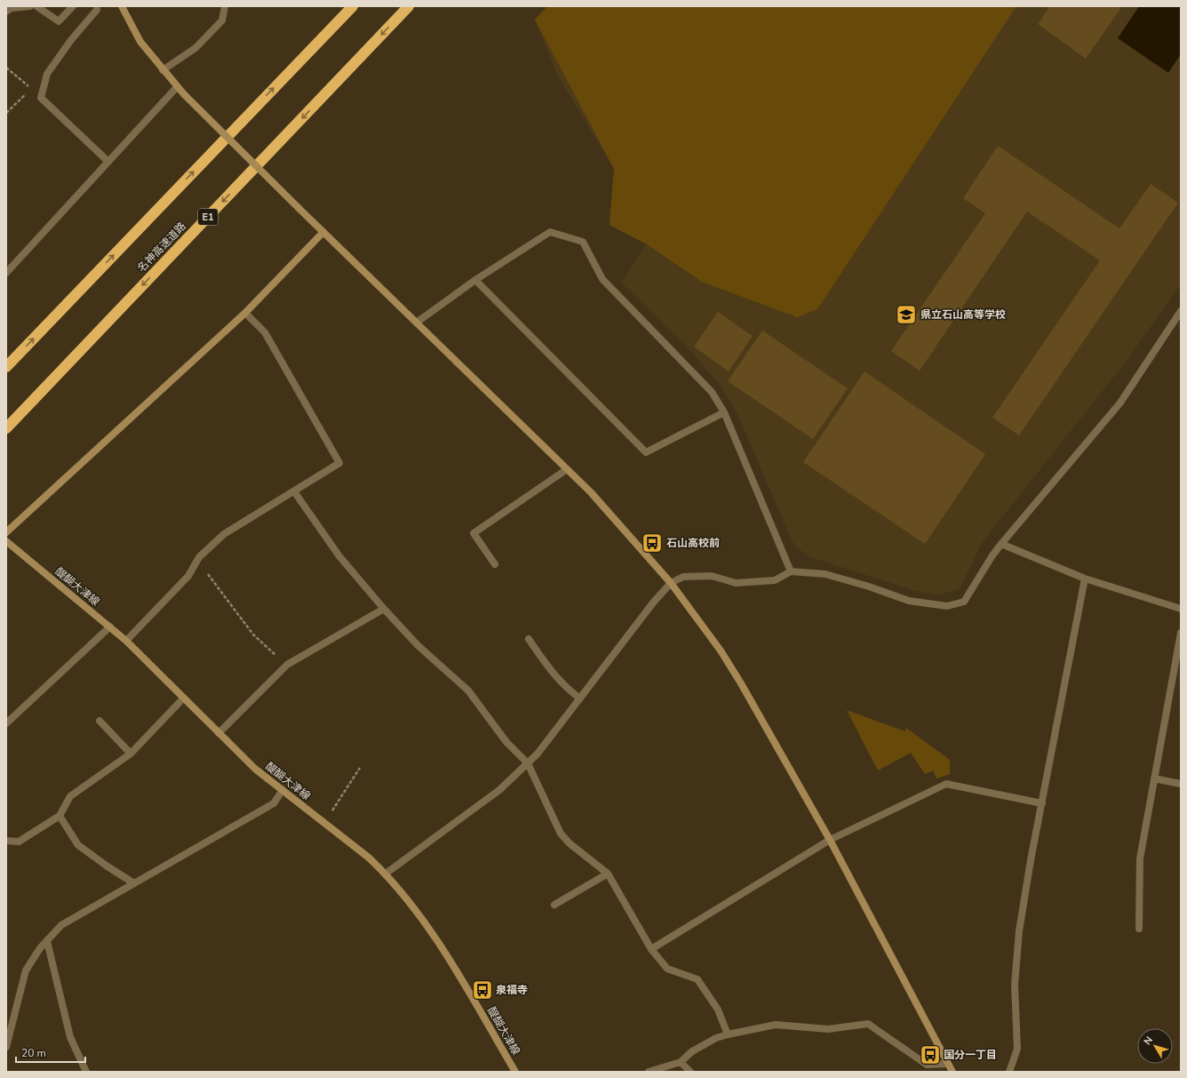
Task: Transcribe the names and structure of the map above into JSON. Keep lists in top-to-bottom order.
{
  "streets": {
    "highway": ["E1", "名神高速道路"],
    "street": ["醍醐大津線"]
  },
  "places": {
    "school or university": ["県立石山高等学校"],
    "bus stop": ["石山高校前", "泉福寺", "国分一丁目"]
  },
  "scale_bar": "20 m",
  "north": "top left"
}
